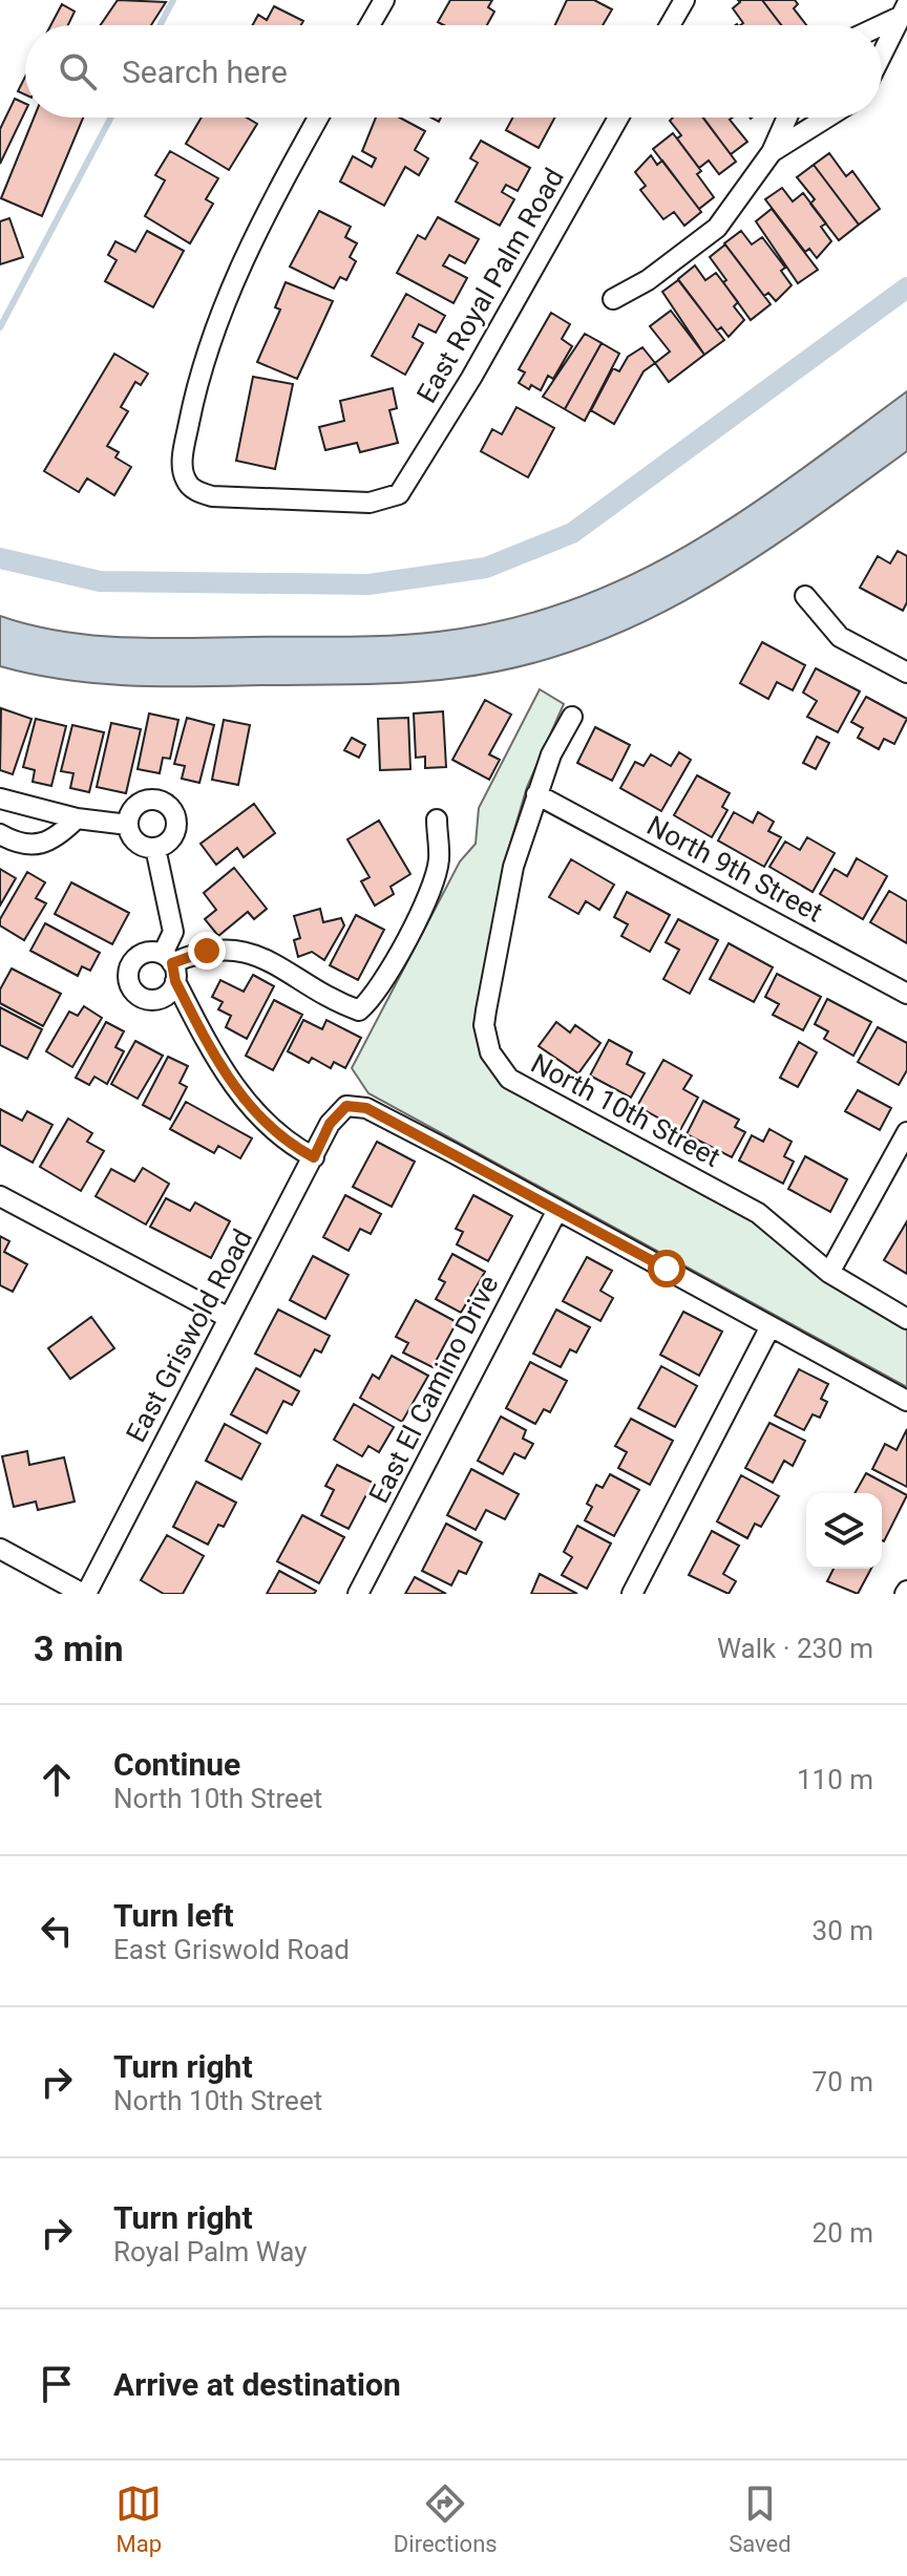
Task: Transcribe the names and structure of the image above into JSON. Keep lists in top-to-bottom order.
{
  "streets": {
    "street": [
      "East Royal Palm Road",
      "North 9th Street",
      "North 10th Street",
      "East Griswold Road",
      "East El Camino Drive"
    ]
  },
  "crossings": [
    ["North 9th Street", "North 10th Street"],
    ["East Griswold Road", "East El Camino Drive"]
  ],
  "page": {
    "search": "Search here",
    "heading": ["3 min", "Walk · 230 m"],
    "list": [
      ["Continue", "North 10th Street", "110 m"],
      ["Turn left", "East Griswold Road", "30 m"],
      ["Turn right", "North 10th Street", "70 m"],
      ["Turn right", "Royal Palm Way", "20 m"],
      "Arrive at destination"
    ],
    "nav": ["Map", "Directions", "Saved"]
  }
}
